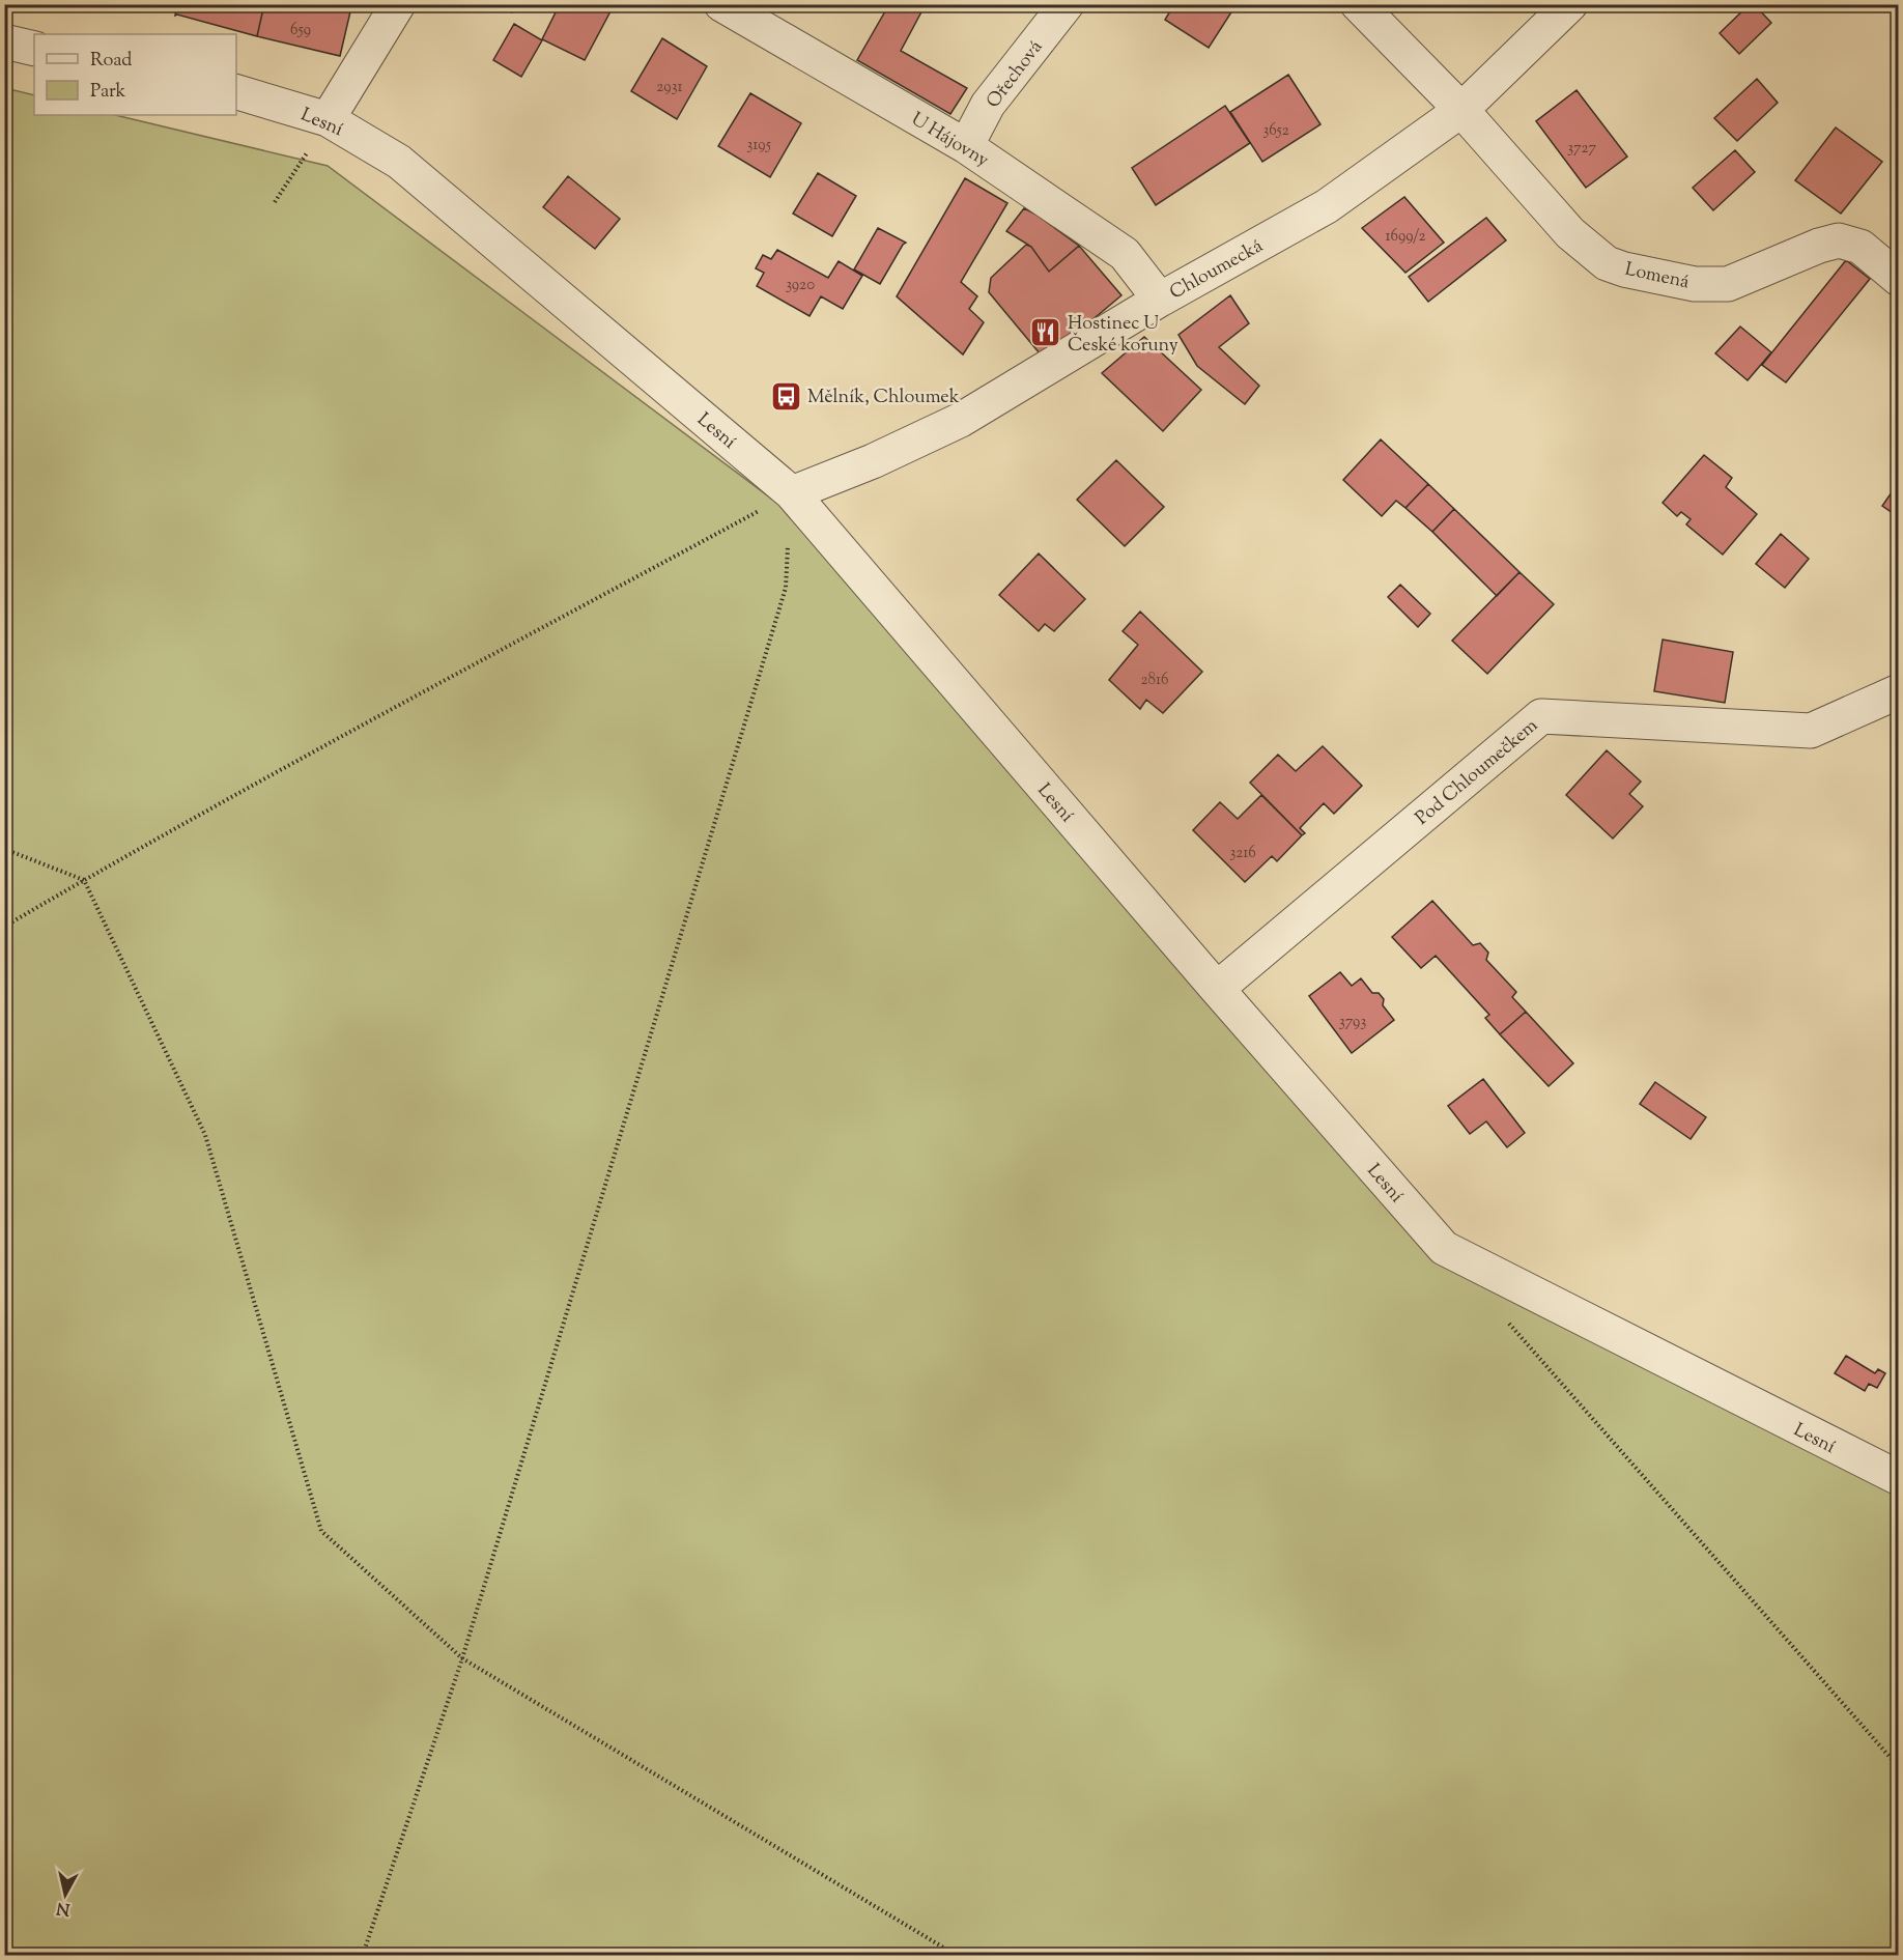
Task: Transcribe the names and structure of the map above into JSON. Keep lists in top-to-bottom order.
{
  "streets": {
    "street": [
      "Ořechová",
      "Lesní",
      "U Hájovny",
      "Chloumecká",
      "Lomená",
      "Pod Chloumečkem"
    ]
  },
  "crossings": [
    ["Ořechová", "U Hájovny"],
    ["Lesní", "Chloumecká"],
    ["Lesní", "Pod Chloumečkem"],
    ["U Hájovny", "Chloumecká"],
    ["Chloumecká", "Lomená"]
  ],
  "places": {
    "restaurant": ["Hostinec U České koruny"],
    "bus stop": ["Mělník, Chloumek"]
  },
  "house_numbers": [
    "659",
    "2931",
    "3652",
    "3195",
    "3727",
    "1699/2",
    "3920",
    "2816",
    "3216",
    "3793"
  ],
  "legend": ["Road", "Park"],
  "north": "bottom"
}
